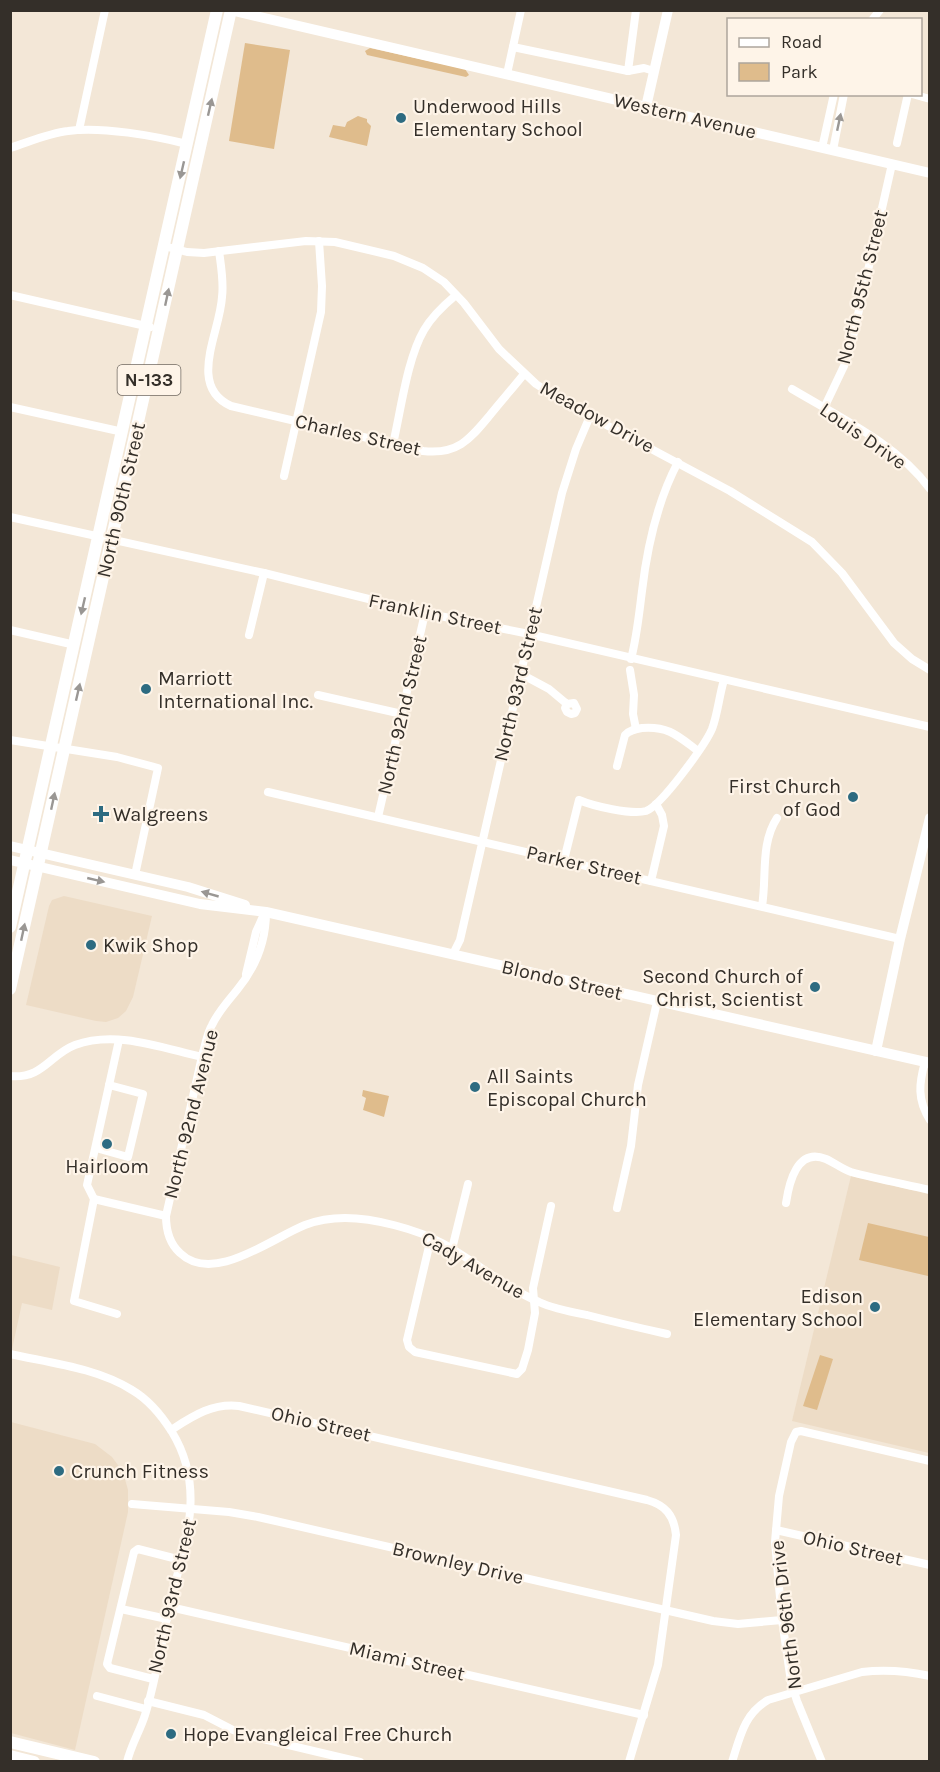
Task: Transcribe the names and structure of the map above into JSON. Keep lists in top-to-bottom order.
{
  "streets": {
    "main road": [
      "Western Avenue",
      "N-133",
      "North 90th Street",
      "Blondo Street"
    ],
    "street": [
      "North 95th Street",
      "Meadow Drive",
      "Charles Street",
      "Louis Drive",
      "Franklin Street",
      "North 93rd Street",
      "North 92nd Street",
      "Parker Street",
      "North 92nd Avenue",
      "Cady Avenue",
      "Ohio Street",
      "Brownley Drive",
      "North 96th Drive",
      "Miami Street"
    ]
  },
  "crossings": [
    ["Western Avenue", "North 95th Street"],
    ["Western Avenue", "North 90th Street"],
    ["North 95th Street", "Louis Drive"],
    ["Meadow Drive", "Charles Street"],
    ["Meadow Drive", "North 90th Street"],
    ["Meadow Drive", "North 93rd Street"],
    ["North 90th Street", "Franklin Street"],
    ["North 90th Street", "Blondo Street"],
    ["Franklin Street", "North 93rd Street"],
    ["Franklin Street", "North 92nd Street"],
    ["North 93rd Street", "Parker Street"],
    ["North 93rd Street", "Blondo Street"],
    ["North 93rd Street", "Ohio Street"],
    ["North 93rd Street", "Brownley Drive"],
    ["North 93rd Street", "Miami Street"],
    ["North 92nd Street", "Parker Street"],
    ["Blondo Street", "North 92nd Avenue"],
    ["North 92nd Avenue", "Cady Avenue"],
    ["Ohio Street", "Brownley Drive"],
    ["Ohio Street", "North 96th Drive"],
    ["Brownley Drive", "North 96th Drive"]
  ],
  "places": {
    "other": [
      "Underwood Hills Elementary School",
      "Marriott International Inc.",
      "First Church of God",
      "Kwik Shop",
      "Second Church of Christ, Scientist",
      "All Saints Episcopal Church",
      "Hairloom",
      "Edison Elementary School",
      "Crunch Fitness",
      "Hope Evangleical Free Church"
    ],
    "health": ["Walgreens"]
  },
  "legend": ["Road", "Park"]
}
